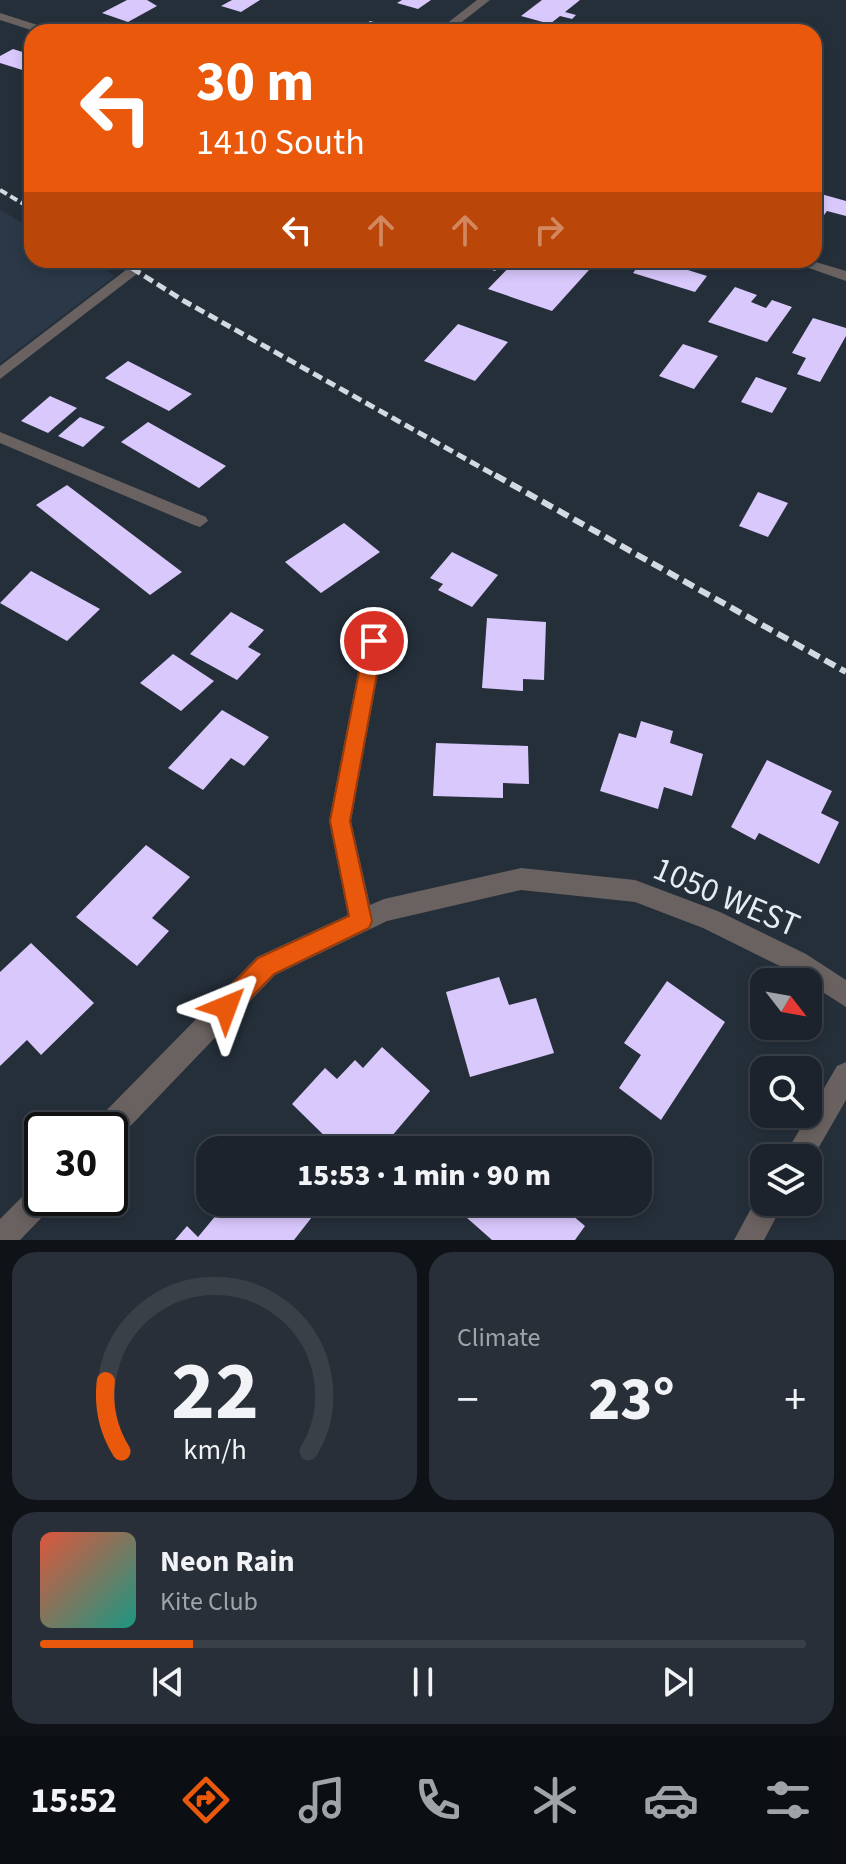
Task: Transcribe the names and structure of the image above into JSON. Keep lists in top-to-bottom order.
{
  "streets": {
    "street": ["1050 WEST"]
  },
  "north": "bottom right",
  "page": {
    "turn": ["30 m", "1410 South"],
    "limit": "30",
    "trip": "15:53 · 1 min · 90 m",
    "tile": "Climate",
    "heat": ["−", "23°", "+"],
    "song": ["Neon Rain", "Kite Club"],
    "tabs": "15:52",
    "gauge": ["22", "km/h"]
  }
}
